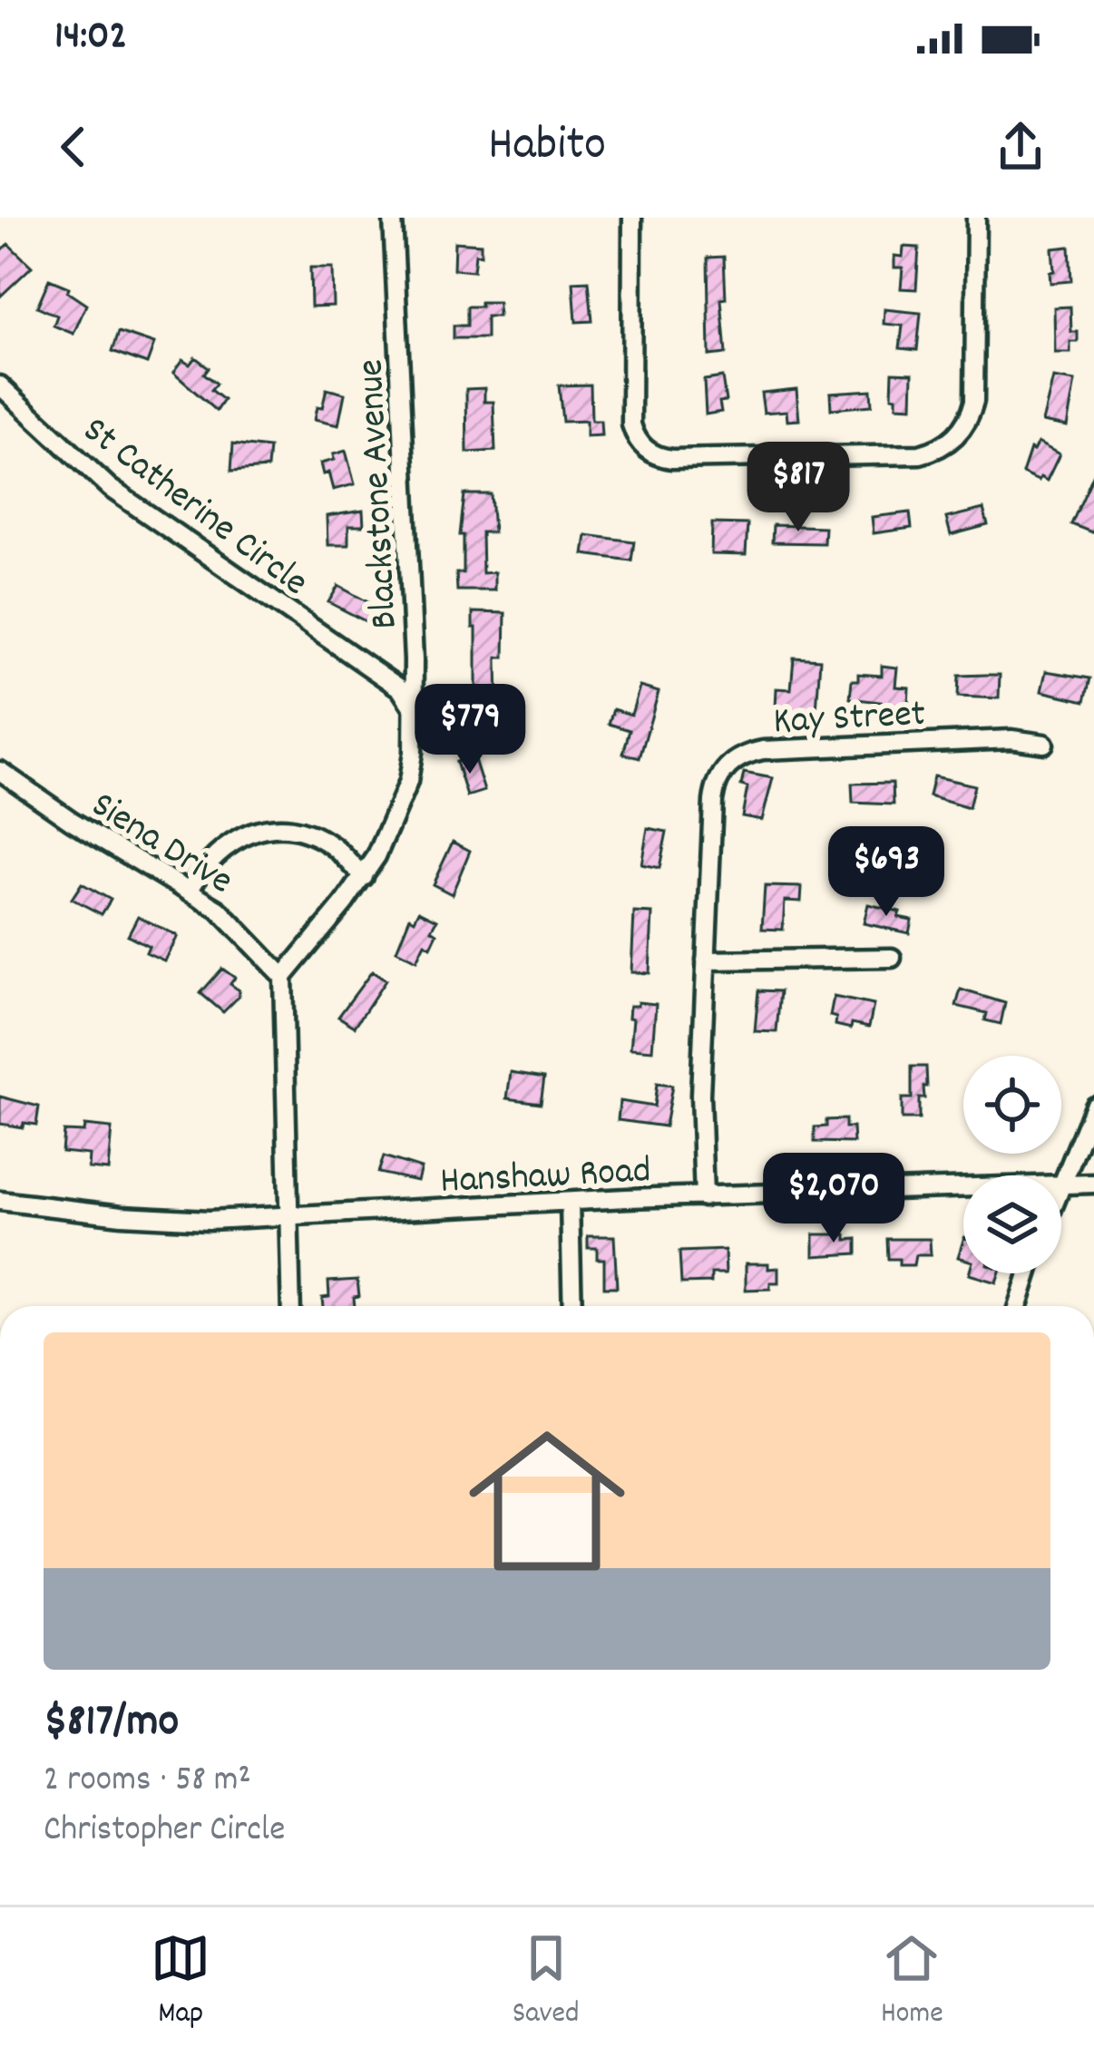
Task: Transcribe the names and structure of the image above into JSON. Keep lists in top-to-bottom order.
{
  "streets": {
    "street": [
      "Blackstone Avenue",
      "St Catherine Circle",
      "Kay Street",
      "Siena Drive",
      "Hanshaw Road"
    ]
  },
  "crossings": [
    ["Blackstone Avenue", "St Catherine Circle"],
    ["Blackstone Avenue", "Siena Drive"],
    ["Kay Street", "Hanshaw Road"]
  ],
  "page": {
    "status": "14:02",
    "header": "Habito",
    "price": [
      "$817",
      "$779",
      "$693",
      "$2,070"
    ],
    "list": [
      {
        "name": "$817/mo",
        "note": "2 rooms · 58 m² · Christopher Circle"
      }
    ],
    "tabs": ["Map", "Saved", "Home"]
  }
}
